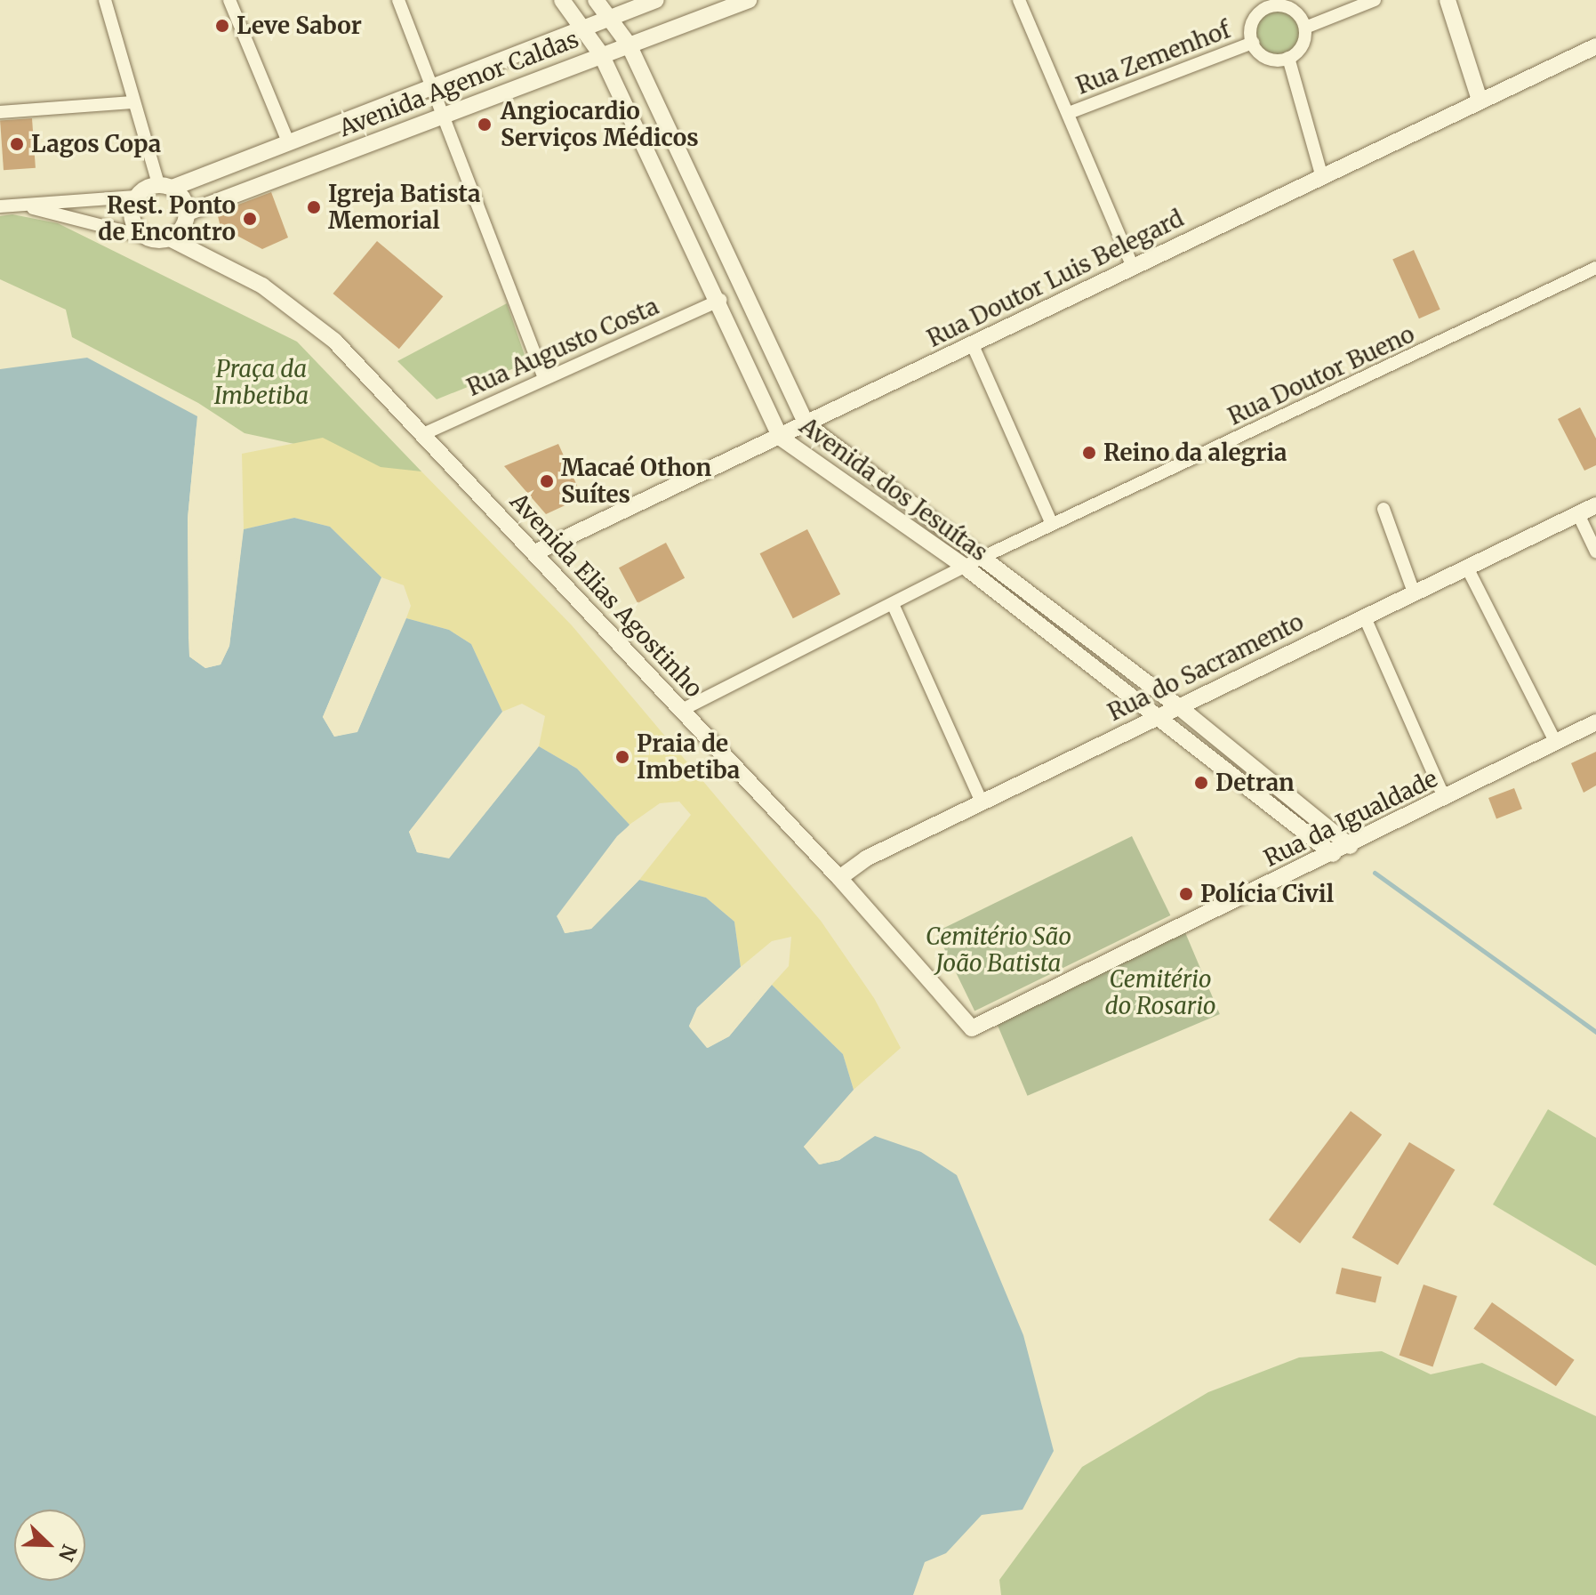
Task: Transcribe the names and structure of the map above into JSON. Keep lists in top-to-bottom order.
{
  "streets": {
    "street": [
      "Rua Zemenhof",
      "Avenida Agenor Caldas",
      "Rua Doutor Luis Belegard",
      "Rua Augusto Costa",
      "Rua Doutor Bueno",
      "Avenida dos Jesuítas",
      "Avenida Elias Agostinho",
      "Rua do Sacramento",
      "Rua da Igualdade"
    ]
  },
  "crossings": [
    ["Avenida Agenor Caldas", "Avenida dos Jesuítas"],
    ["Avenida Agenor Caldas", "Avenida Elias Agostinho"],
    ["Rua Doutor Luis Belegard", "Avenida dos Jesuítas"],
    ["Rua Doutor Luis Belegard", "Avenida Elias Agostinho"],
    ["Rua Augusto Costa", "Avenida dos Jesuítas"],
    ["Rua Augusto Costa", "Avenida Elias Agostinho"],
    ["Rua Doutor Bueno", "Avenida dos Jesuítas"],
    ["Rua Doutor Bueno", "Avenida Elias Agostinho"],
    ["Avenida dos Jesuítas", "Rua do Sacramento"],
    ["Avenida dos Jesuítas", "Rua da Igualdade"],
    ["Avenida Elias Agostinho", "Rua do Sacramento"],
    ["Avenida Elias Agostinho", "Rua da Igualdade"]
  ],
  "parks": ["Praça da Imbetiba", "Cemitério São João Batista", "Cemitério do Rosario"],
  "places": [
    "Leve Sabor",
    "Angiocardio Serviços Médicos",
    "Lagos Copa",
    "Igreja Batista Memorial",
    "Rest. Ponto de Encontro",
    "Reino da alegria",
    "Macaé Othon Suítes",
    "Praia de Imbetiba",
    "Detran",
    "Polícia Civil"
  ],
  "north": "bottom right"
}
